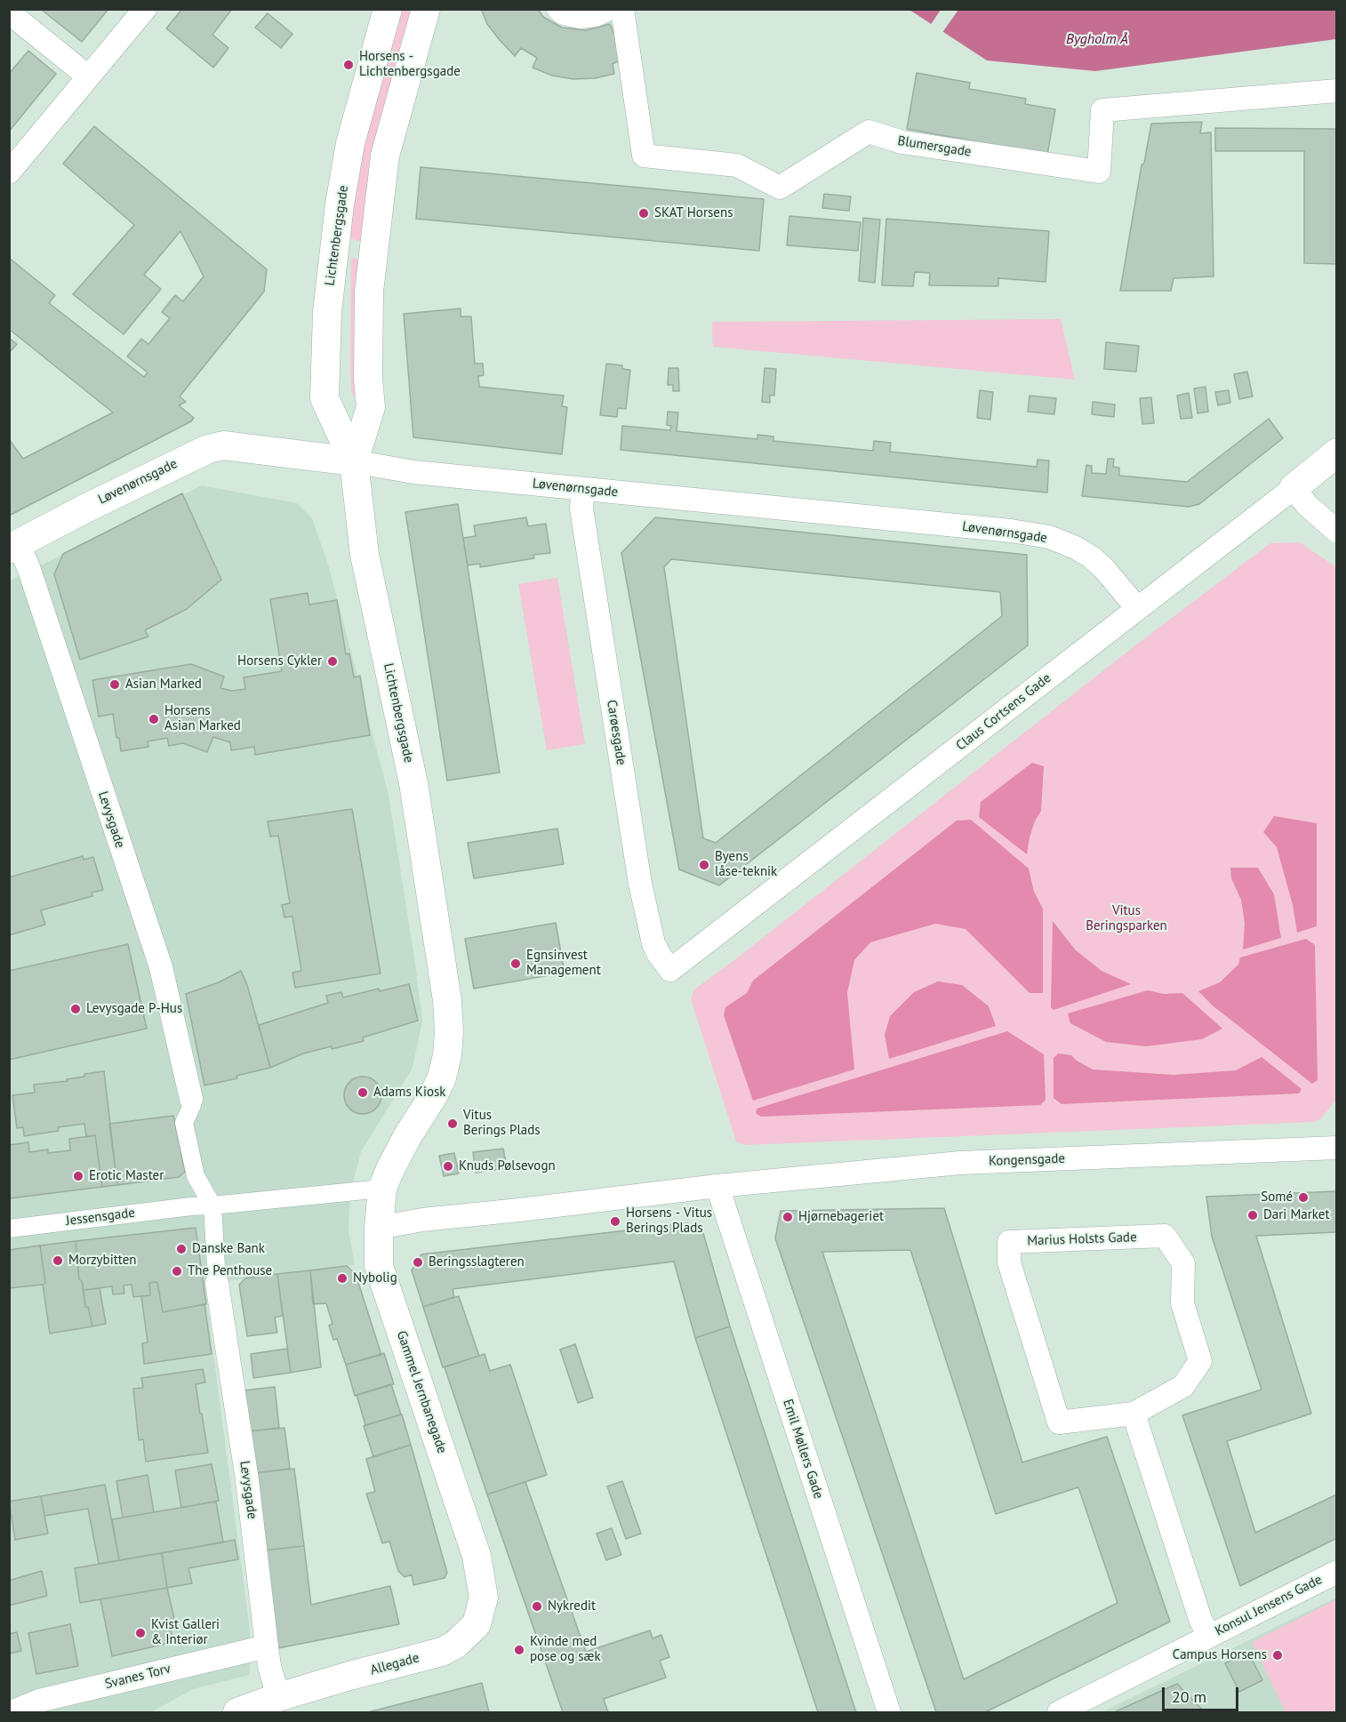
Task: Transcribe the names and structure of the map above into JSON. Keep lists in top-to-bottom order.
{
  "streets": {
    "street": [
      "Blumersgade",
      "Lichtenbergsgade",
      "Løvenørnsgade",
      "Claus Cortsens Gade",
      "Carøesgade",
      "Levysgade",
      "Kongensgade",
      "Jessensgade",
      "Marius Holsts Gade",
      "Gammel Jernbanegade",
      "Emil Møllers Gade",
      "Konsul Jensens Gade",
      "Allegade",
      "Svanes Torv"
    ]
  },
  "crossings": [
    ["Lichtenbergsgade", "Løvenørnsgade"],
    ["Løvenørnsgade", "Claus Cortsens Gade"],
    ["Løvenørnsgade", "Carøesgade"],
    ["Løvenørnsgade", "Levysgade"],
    ["Claus Cortsens Gade", "Carøesgade"],
    ["Levysgade", "Allegade"],
    ["Levysgade", "Svanes Torv"],
    ["Kongensgade", "Emil Møllers Gade"],
    ["Gammel Jernbanegade", "Allegade"]
  ],
  "water": ["Bygholm Å"],
  "parks": ["Vitus Beringsparken"],
  "places": [
    "Horsens - Lichtenbergsgade",
    "SKAT Horsens",
    "Horsens Cykler",
    "Asian Marked",
    "Horsens Asian Marked",
    "Byens låse-teknik",
    "Egnsinvest Management",
    "Levysgade P-Hus",
    "Adams Kiosk",
    "Vitus Berings Plads",
    "Knuds Pølsevogn",
    "Erotic Master",
    "Somé",
    "Dari Market",
    "Hjørnebageriet",
    "Horsens - Vitus Berings Plads",
    "Danske Bank",
    "Morzybitten",
    "Beringsslagteren",
    "The Penthouse",
    "Nybolig",
    "Nykredit",
    "Kvist Galleri & Interiør",
    "Kvinde med pose og sæk",
    "Campus Horsens"
  ],
  "scale_bar": "20 m"
}
